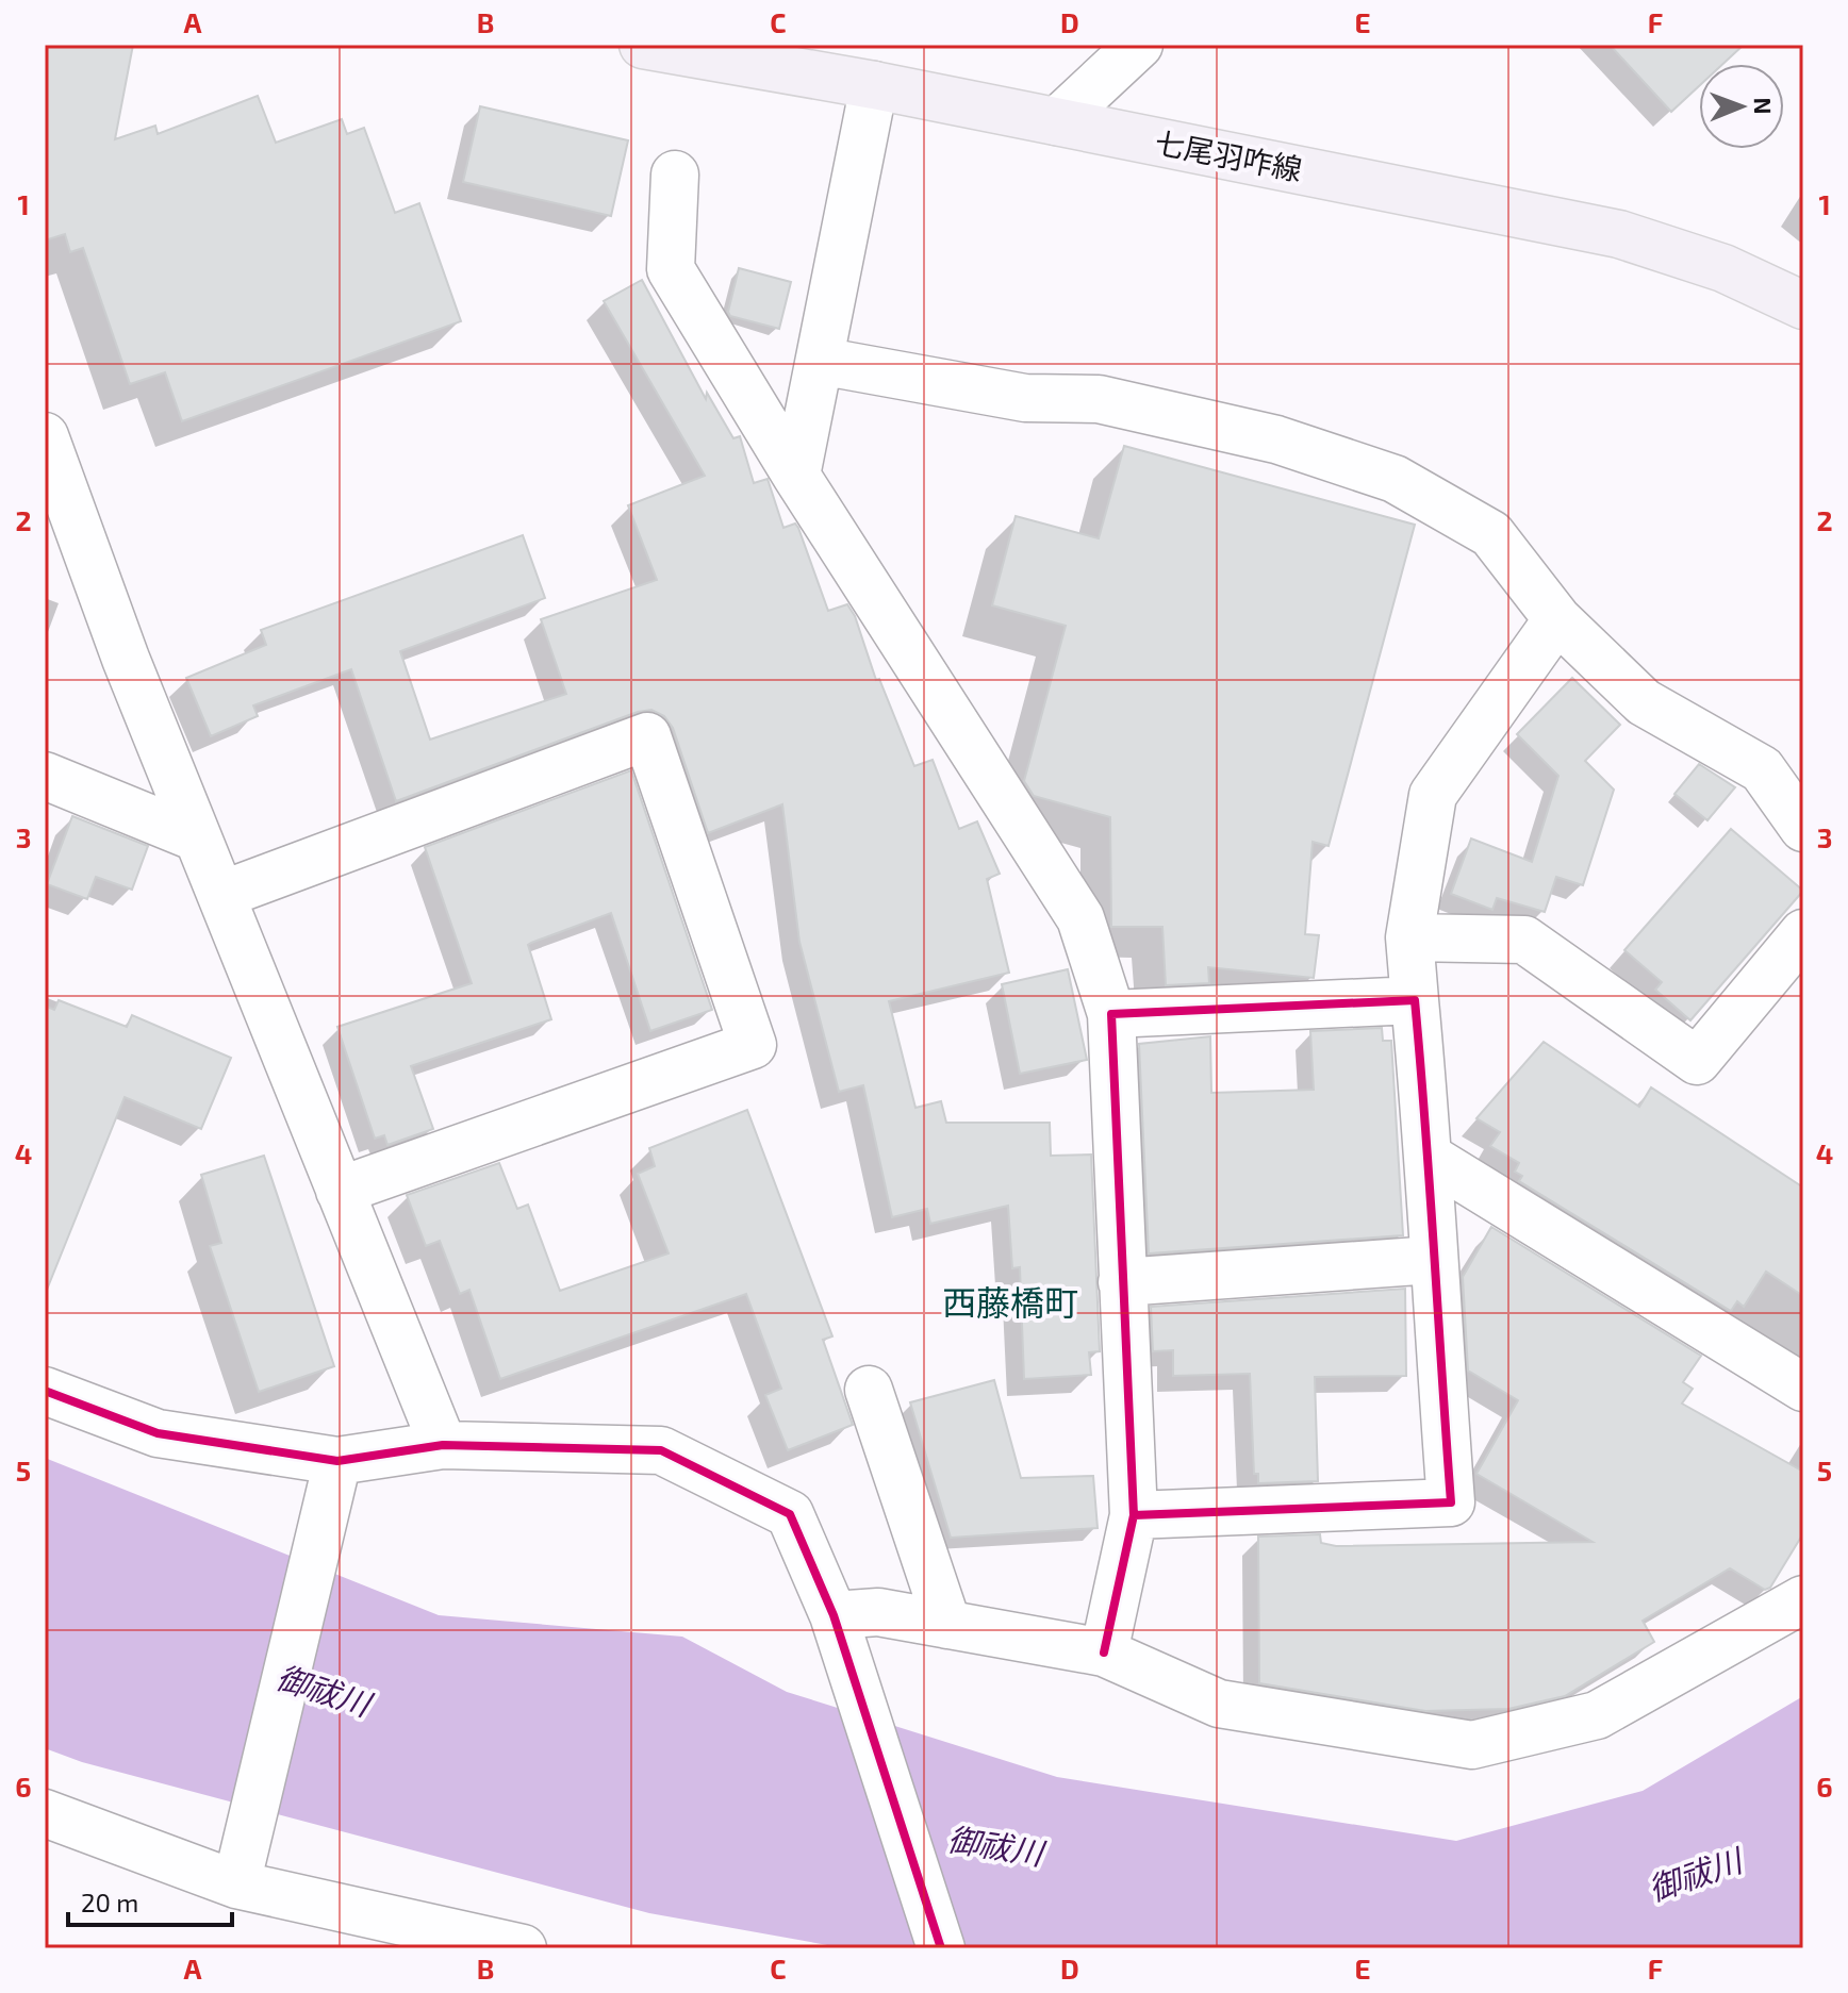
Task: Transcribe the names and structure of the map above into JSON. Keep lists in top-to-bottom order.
{
  "streets": {
    "main road": ["七尾羽咋線"]
  },
  "districts": ["西藤橋町"],
  "water": ["御祓川"],
  "scale_bar": "20 m",
  "north": "right",
  "grid": {
    "columns": [
      "A",
      "B",
      "C",
      "D",
      "E",
      "F"
    ],
    "rows": [
      "1",
      "2",
      "3",
      "4",
      "5",
      "6"
    ]
  }
}
